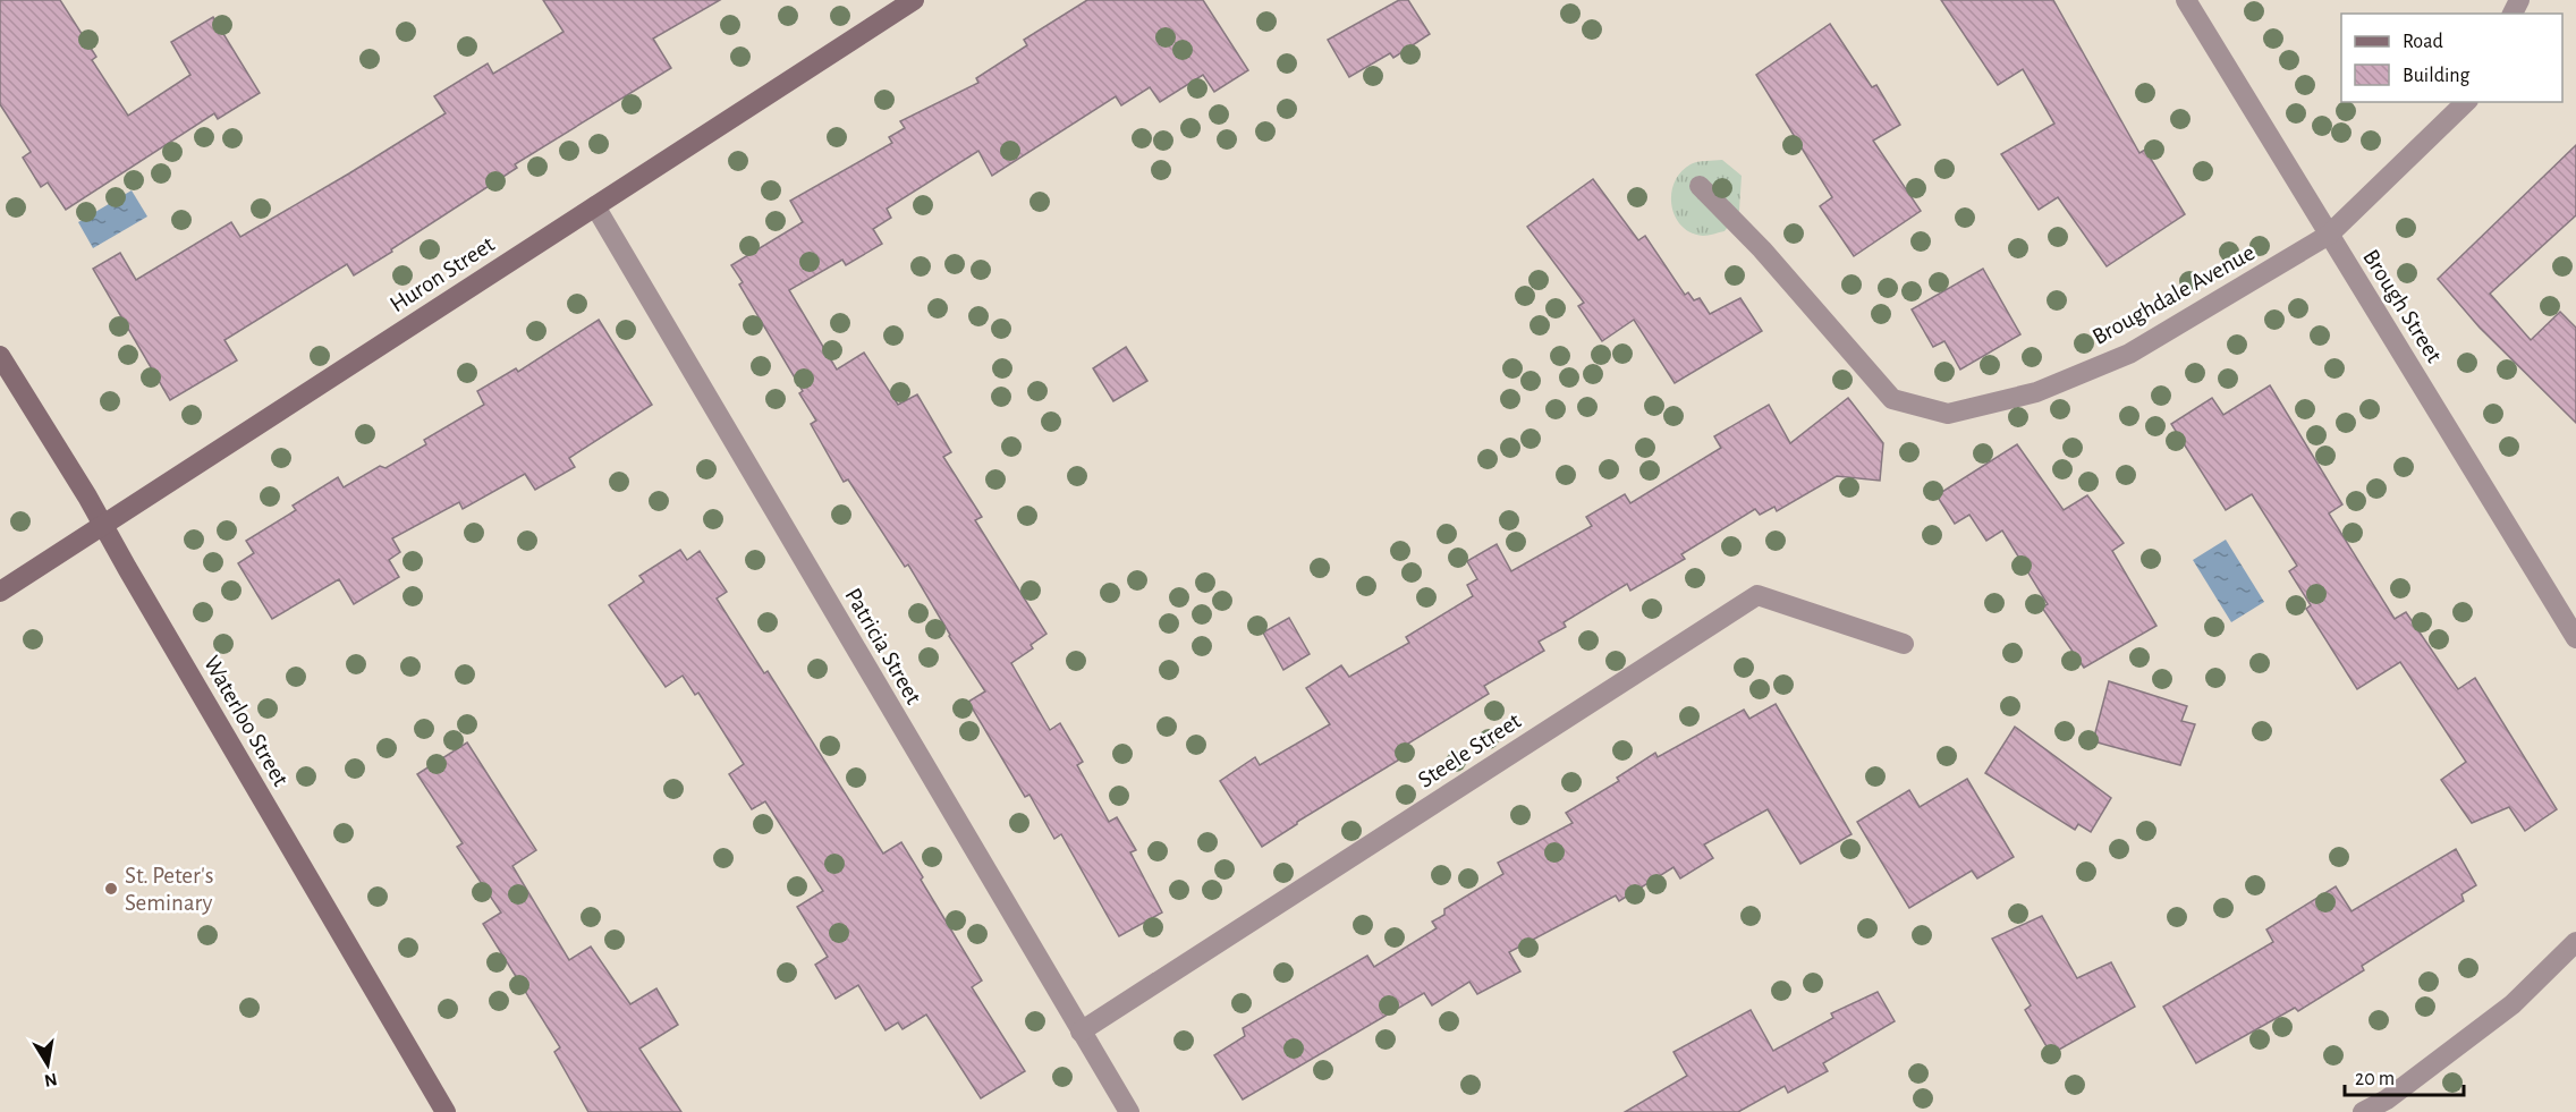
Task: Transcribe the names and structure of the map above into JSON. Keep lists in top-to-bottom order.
{
  "streets": {
    "street": [
      "Huron Street",
      "Broughdale Avenue",
      "Brough Street",
      "Patricia Street",
      "Waterloo Street",
      "Steele Street"
    ]
  },
  "crossings": [
    ["Huron Street", "Patricia Street"],
    ["Huron Street", "Waterloo Street"],
    ["Broughdale Avenue", "Brough Street"],
    ["Patricia Street", "Steele Street"]
  ],
  "places": ["St. Peter's Seminary"],
  "legend": ["Road", "Building"],
  "scale_bar": "20 m",
  "north": "bottom"
}
